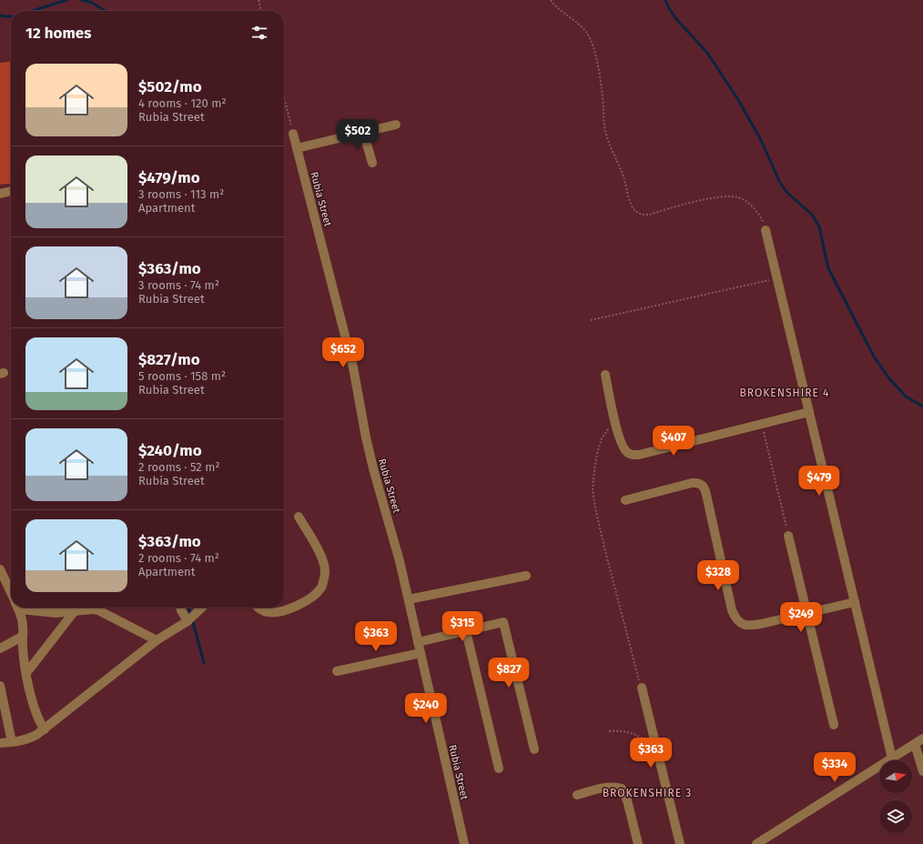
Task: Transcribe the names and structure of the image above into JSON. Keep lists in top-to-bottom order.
{
  "streets": {
    "street": ["Rubia Street"]
  },
  "districts": ["BROKENSHIRE 4", "BROKENSHIRE 3"],
  "north": "right",
  "page": {
    "heading": "12 homes",
    "list": [
      {
        "name": "$502/mo",
        "note": "4 rooms · 120 m² · Rubia Street"
      },
      {
        "name": "$479/mo",
        "note": "3 rooms · 113 m² · Apartment"
      },
      {
        "name": "$363/mo",
        "note": "3 rooms · 74 m² · Rubia Street"
      },
      {
        "name": "$827/mo",
        "note": "5 rooms · 158 m² · Rubia Street"
      },
      {
        "name": "$240/mo",
        "note": "2 rooms · 52 m² · Rubia Street"
      },
      {
        "name": "$363/mo",
        "note": "2 rooms · 74 m² · Apartment"
      }
    ],
    "price": [
      "$502",
      "$652",
      "$407",
      "$479",
      "$328",
      "$249",
      "$315",
      "$363",
      "$827",
      "$240",
      "$363",
      "$334"
    ]
  }
}
